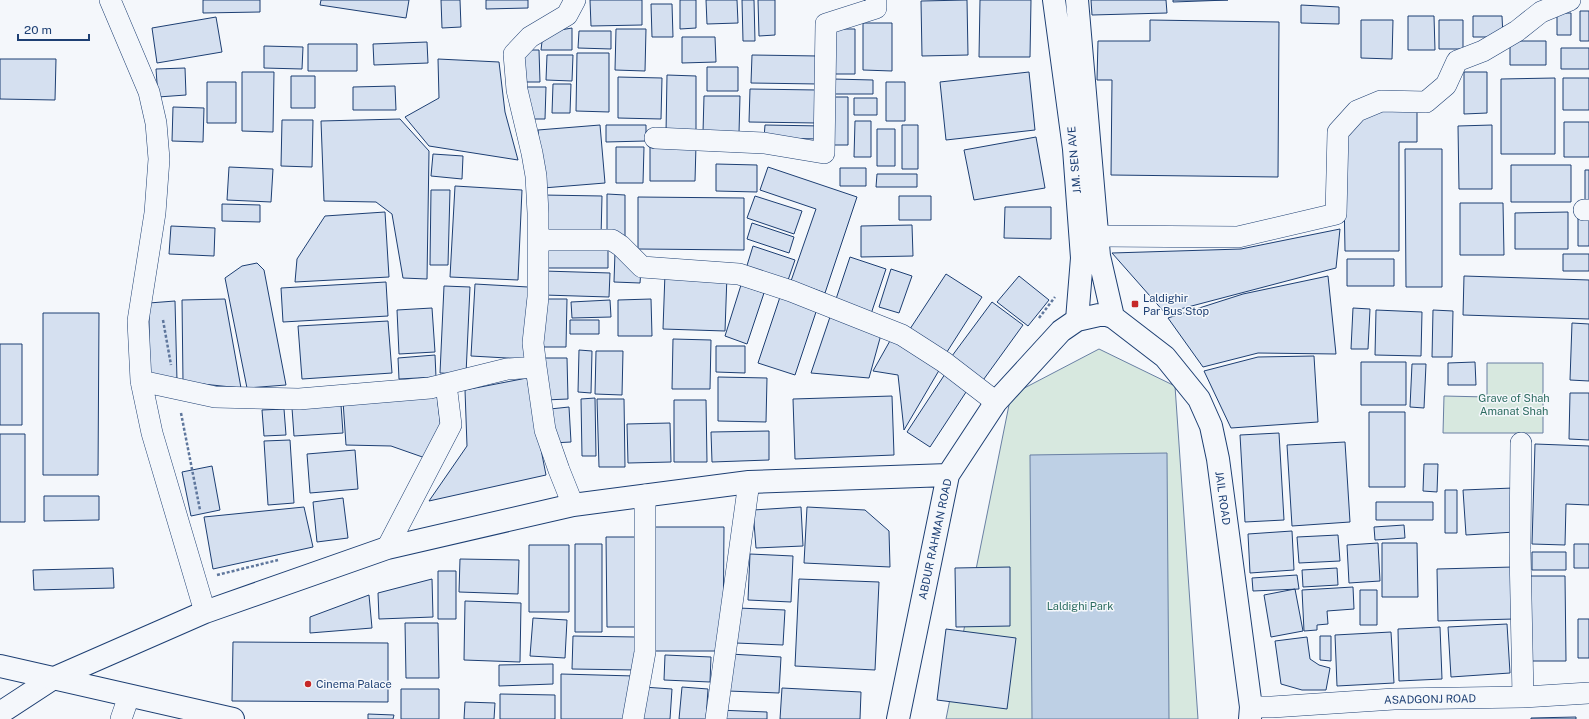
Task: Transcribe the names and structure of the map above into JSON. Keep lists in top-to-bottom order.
{
  "streets": {
    "main road": ["J.M. SEN AVE", "JAIL ROAD", "ABDUR RAHMAN ROAD"],
    "street": ["ASADGONJ ROAD"]
  },
  "crossings": [
    ["J.M. SEN AVE", "JAIL ROAD"],
    ["J.M. SEN AVE", "ABDUR RAHMAN ROAD"],
    ["JAIL ROAD", "ABDUR RAHMAN ROAD"],
    ["JAIL ROAD", "ASADGONJ ROAD"]
  ],
  "parks": ["Grave of Shah Amanat Shah", "Laldighi Park"],
  "places": {
    "transit": ["Laldighir Par Bus Stop"],
    "other": ["Cinema Palace"]
  },
  "scale_bar": "20 m"
}
